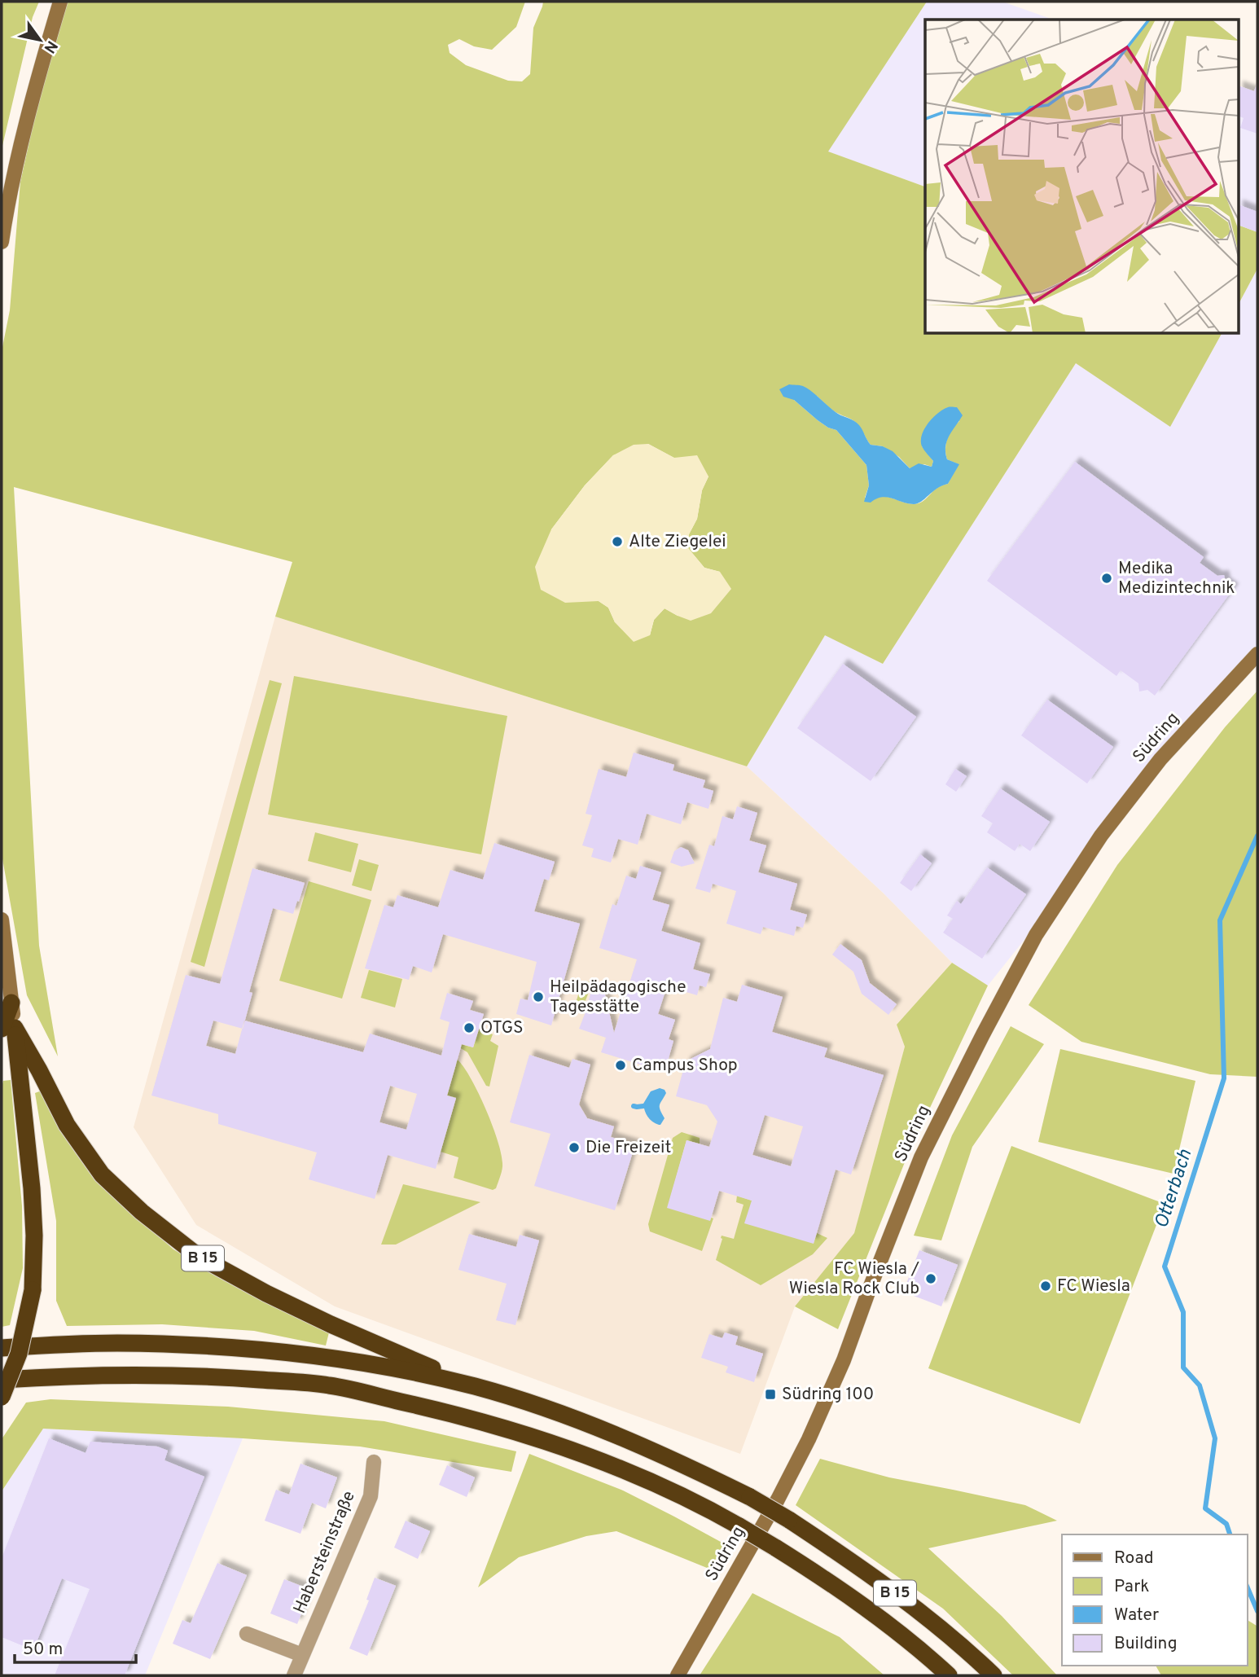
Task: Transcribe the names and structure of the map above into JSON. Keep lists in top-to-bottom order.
{
  "streets": {
    "highway": ["B 15"],
    "street": ["Südring", "Habersteinstraße"]
  },
  "water": ["Otterbach"],
  "places": {
    "other": [
      "Alte Ziegelei",
      "Medika Medizintechnik",
      "Heilpädagogische Tagesstätte",
      "OTGS",
      "Campus Shop",
      "Die Freizeit",
      "FC Wiesla / Wiesla Rock Club",
      "FC Wiesla"
    ],
    "transit": ["Südring 100"]
  },
  "legend": [
    "Road",
    "Park",
    "Water",
    "Building"
  ],
  "scale_bar": "50 m",
  "north": "bottom right"
}
